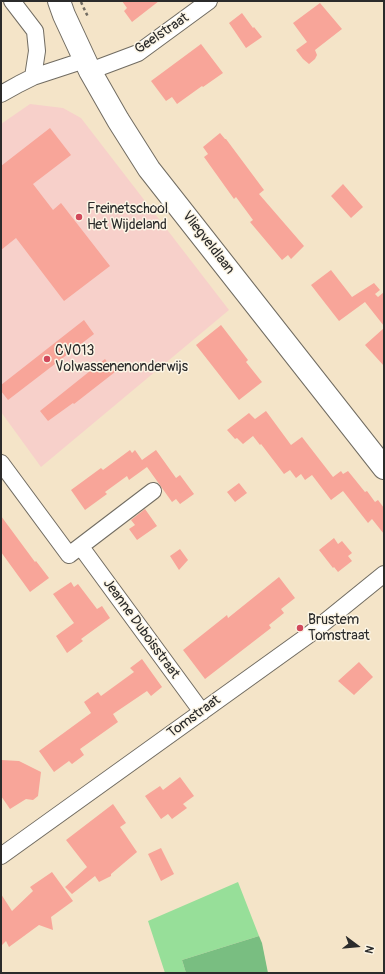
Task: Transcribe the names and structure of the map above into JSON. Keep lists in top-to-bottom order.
{
  "streets": {
    "main road": ["Vliegveldlaan"],
    "street": ["Geelstraat", "Jeanne Duboisstraat", "Tomstraat"]
  },
  "crossings": [
    ["Geelstraat", "Vliegveldlaan"],
    ["Jeanne Duboisstraat", "Tomstraat"]
  ],
  "places": ["Freinetschool Het Wijdeland", "CVO13 Volwassenenonderwijs", "Brustem Tomstraat"],
  "north": "right"
}
